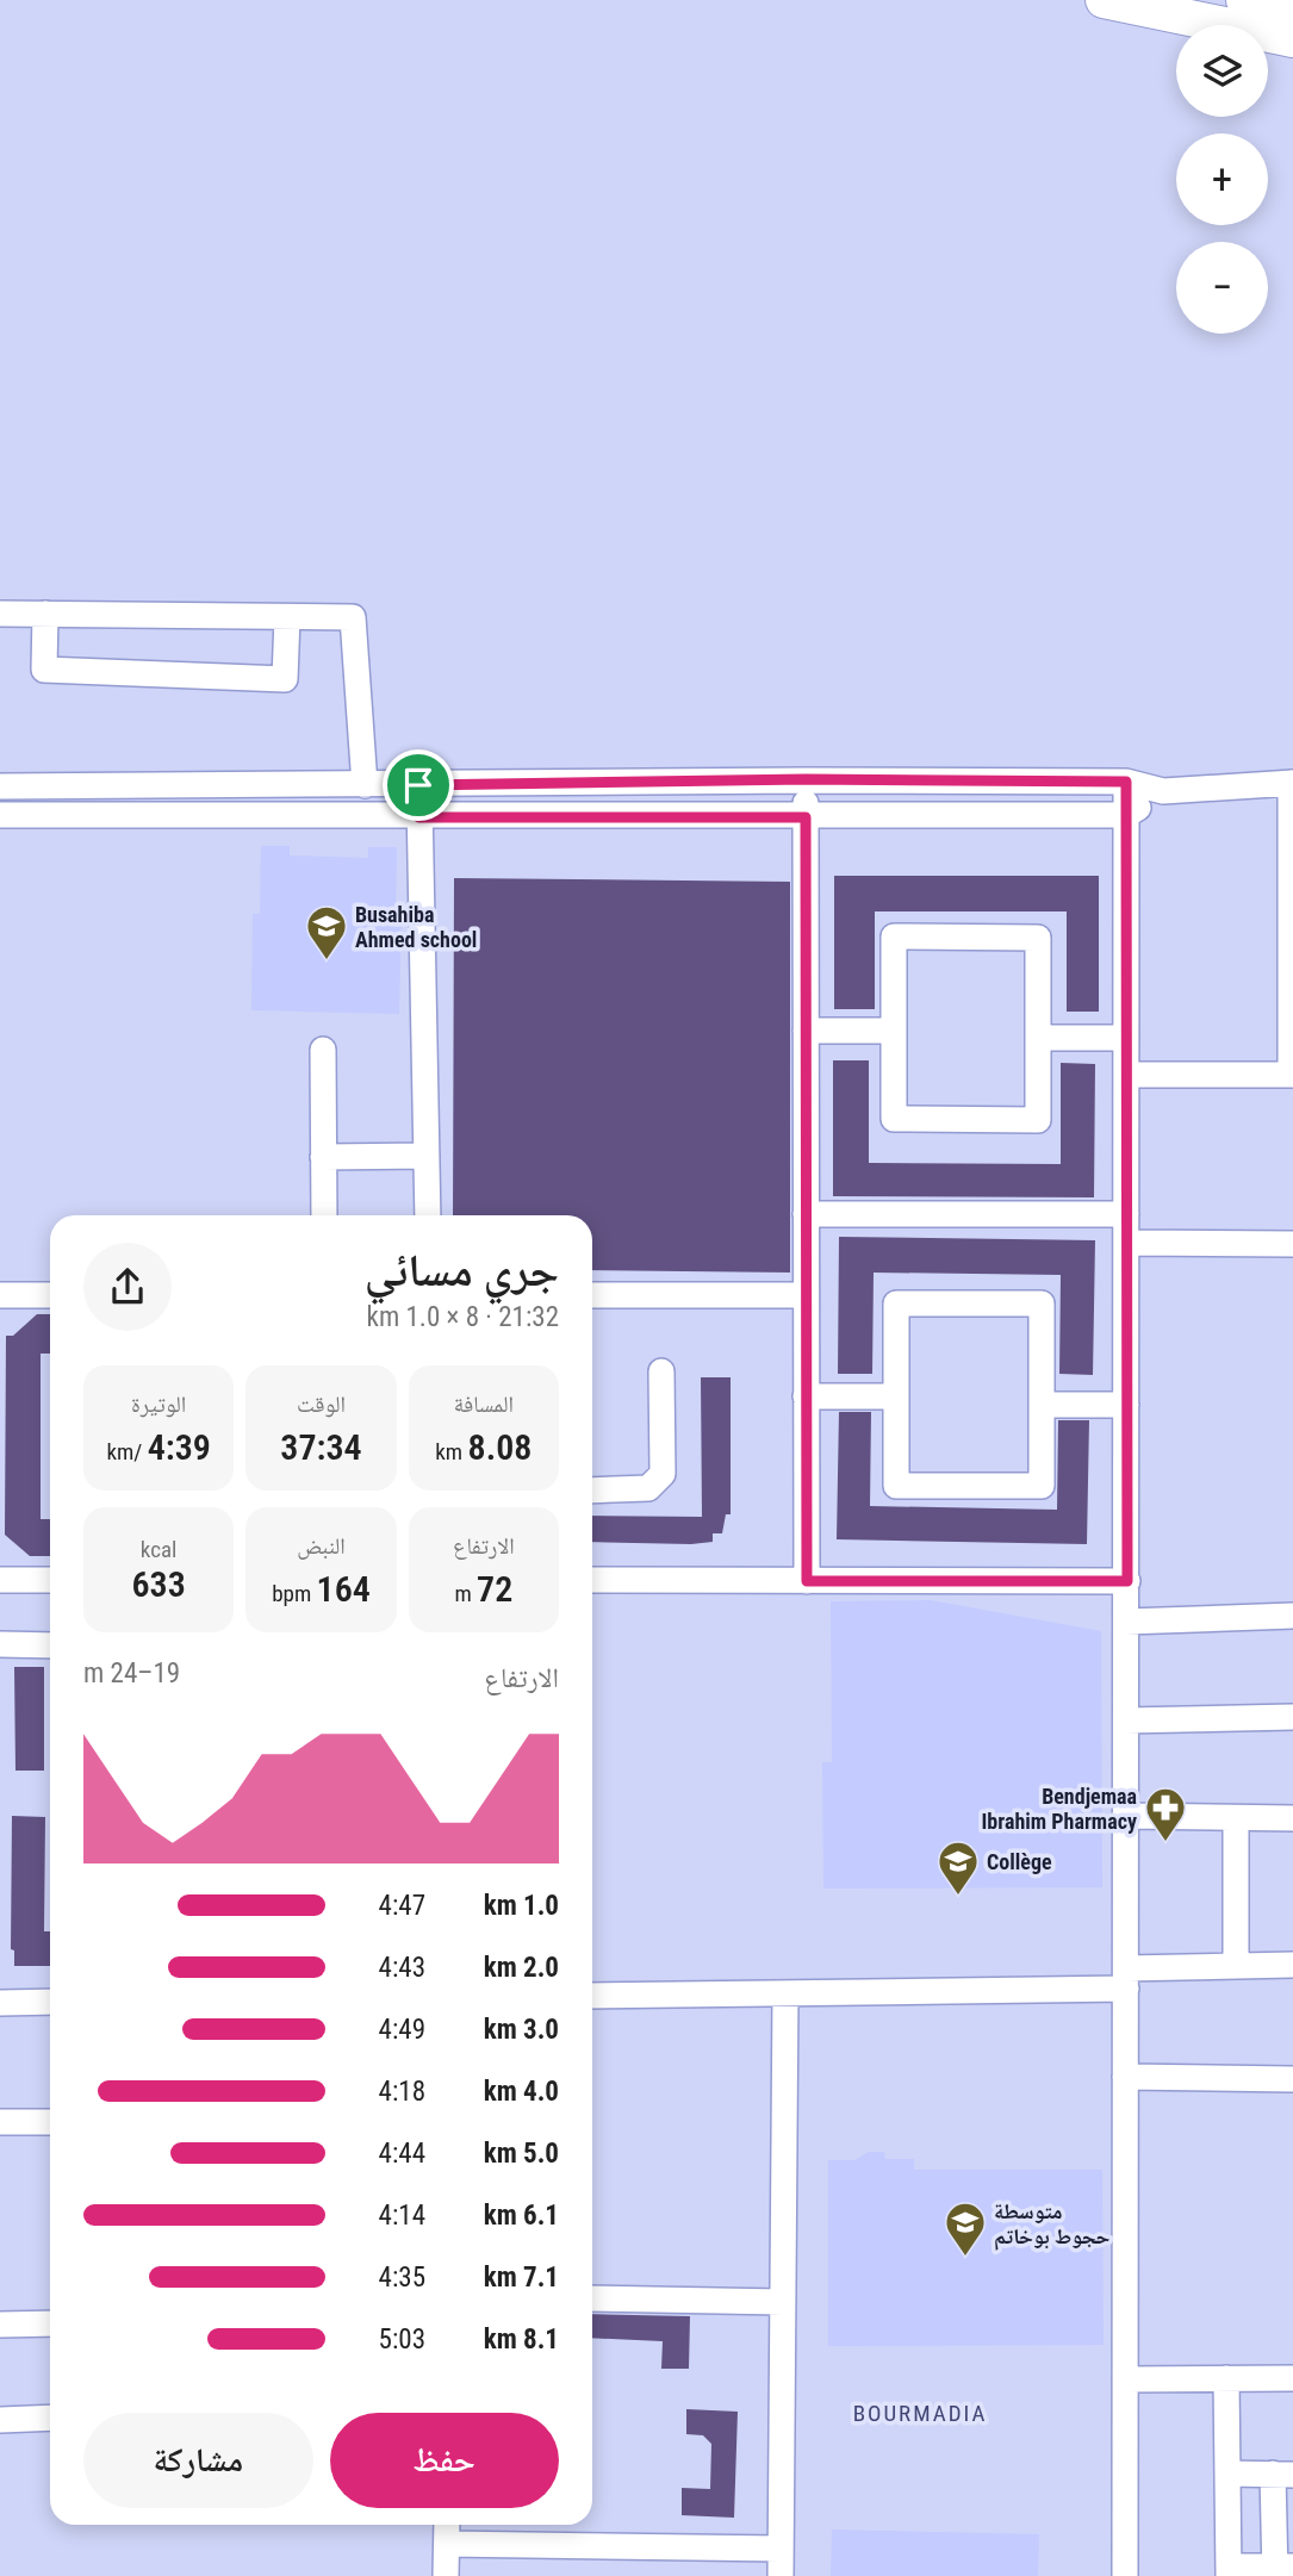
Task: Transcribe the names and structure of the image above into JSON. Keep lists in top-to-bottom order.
{
  "districts": ["BOURMADIA"],
  "places": {
    "school or university": ["Busahiba Ahmed school", "Collège", "متوسطة حجوط بوخاتم"],
    "pharmacy": ["Bendjemaa Ibrahim Pharmacy"]
  },
  "page": {
    "map_buttons": ["+", "−"],
    "heading": ["جري مسائي", "21:32 · 8 × 1.0 km"],
    "stats": [
      ["المسافة", "8.08 km"],
      ["الوقت", "37:34"],
      ["الوتيرة", "4:39 /km"],
      ["الارتفاع", "72 m"],
      ["النبض", "164 bpm"],
      ["kcal", "633"]
    ],
    "chart": ["الارتفاع", "19–24 m"],
    "list": [
      {
        "name": "1.0 km",
        "note": "4:47"
      },
      {
        "name": "2.0 km",
        "note": "4:43"
      },
      {
        "name": "3.0 km",
        "note": "4:49"
      },
      {
        "name": "4.0 km",
        "note": "4:18"
      },
      {
        "name": "5.0 km",
        "note": "4:44"
      },
      {
        "name": "6.1 km",
        "note": "4:14"
      },
      {
        "name": "7.1 km",
        "note": "4:35"
      },
      {
        "name": "8.1 km",
        "note": "5:03"
      }
    ],
    "buttons": ["حفظ", "مشاركة"]
  }
}
